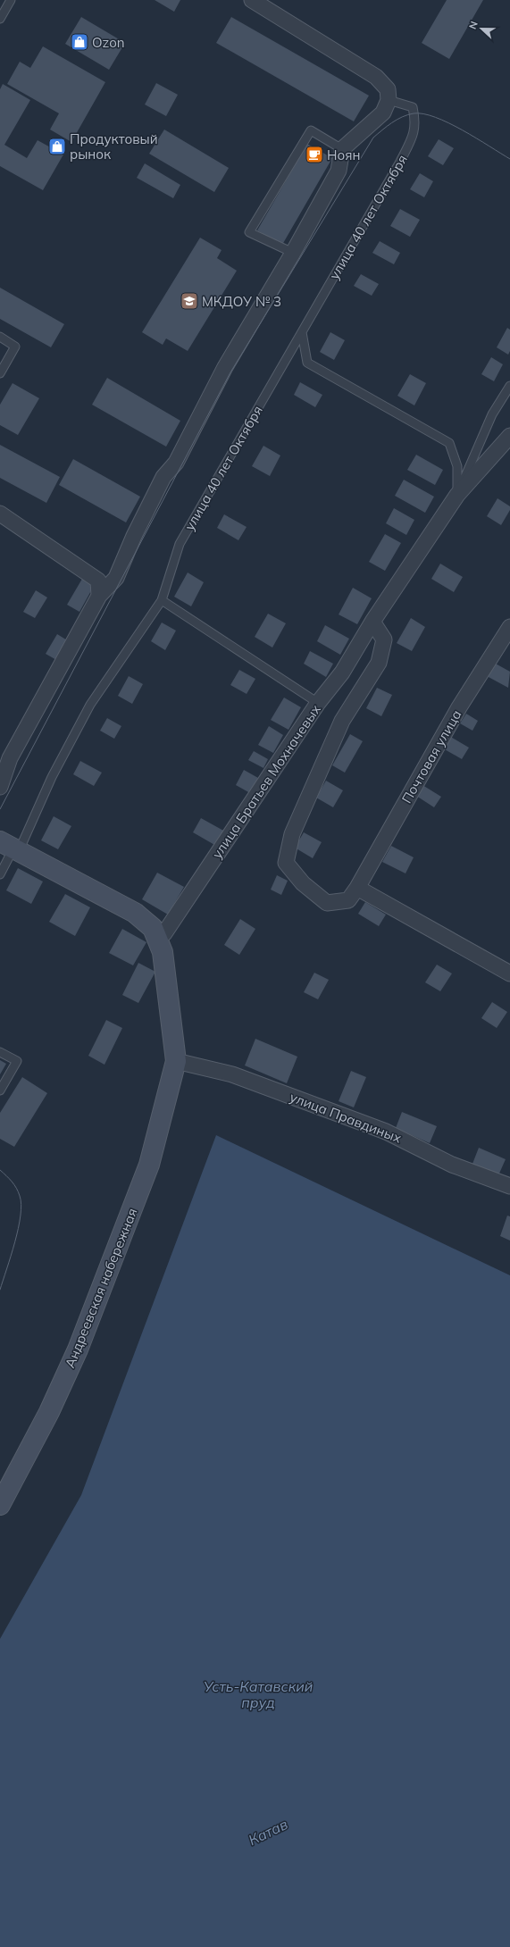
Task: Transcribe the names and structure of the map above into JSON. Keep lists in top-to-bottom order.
{
  "streets": {
    "main road": ["Андреевская набережная"],
    "street": ["Почтовая улица", "улица Братьев Мохначевых", "улица Правдиных"],
    "lane": ["улица 40 лет Октября"]
  },
  "crossings": [
    ["Почтовая улица", "улица Братьев Мохначевых"],
    ["улица Правдиных", "Андреевская набережная"]
  ],
  "water": ["Усть-Катавский пруд", "Катав"],
  "places": {
    "shop": ["Ozon", "Продуктовый рынок"],
    "cafe": ["Ноян"],
    "school or university": ["МКДОУ № 3"]
  },
  "north": "left"
}
